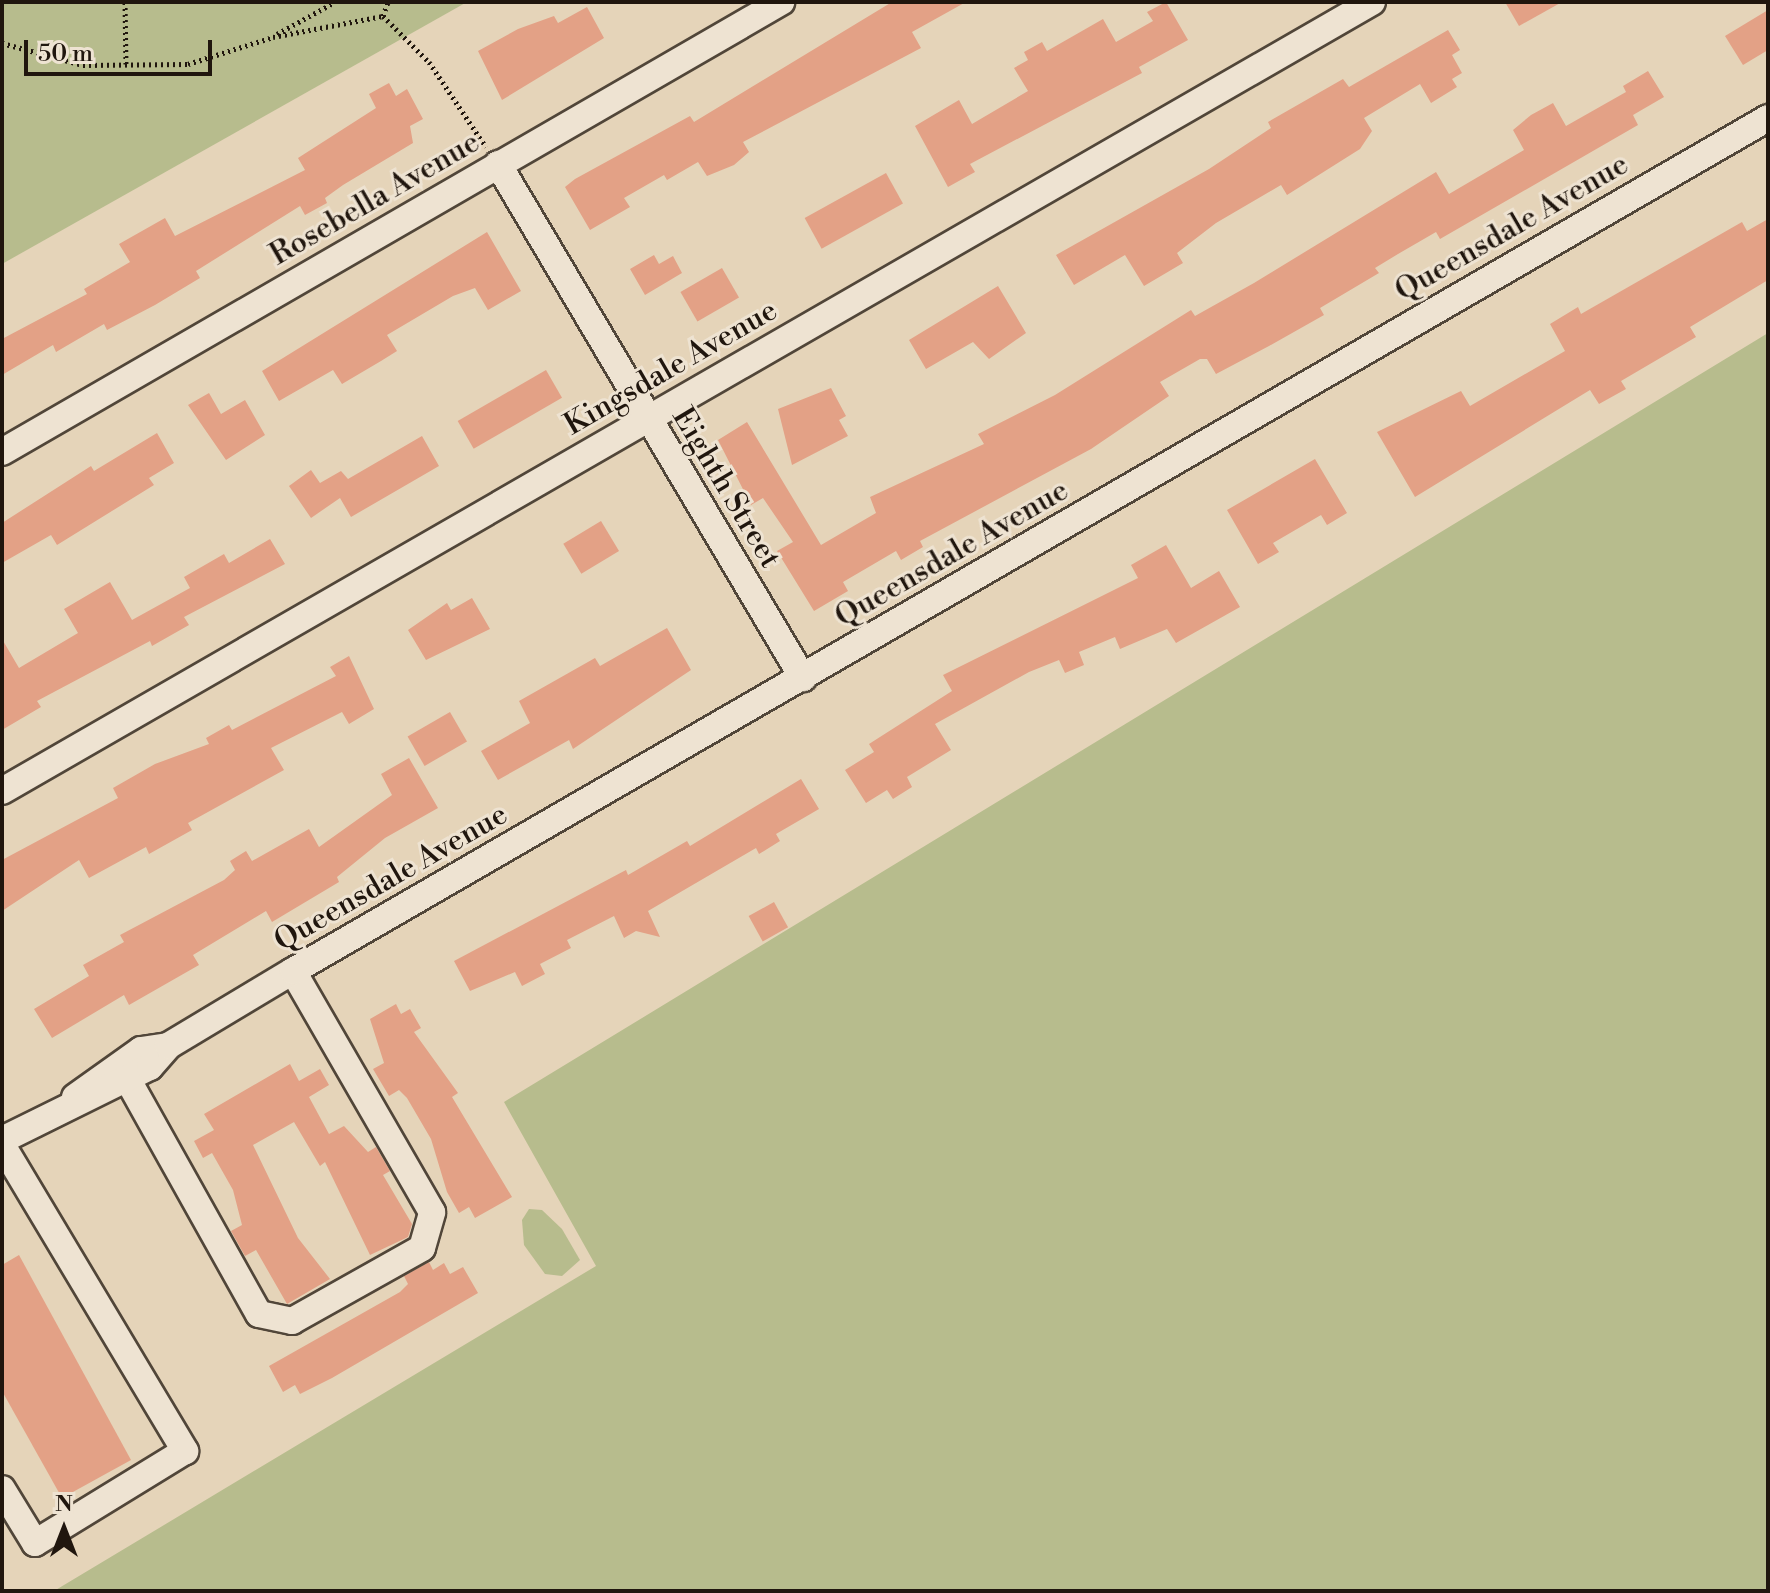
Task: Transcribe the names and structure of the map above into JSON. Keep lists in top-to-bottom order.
{
  "streets": {
    "street": [
      "Rosebella Avenue",
      "Queensdale Avenue",
      "Kingsdale Avenue",
      "Eighth Street"
    ]
  },
  "crossings": [
    ["Rosebella Avenue", "Eighth Street"],
    ["Queensdale Avenue", "Eighth Street"],
    ["Kingsdale Avenue", "Eighth Street"]
  ],
  "scale_bar": "50 m",
  "north": "top"
}
